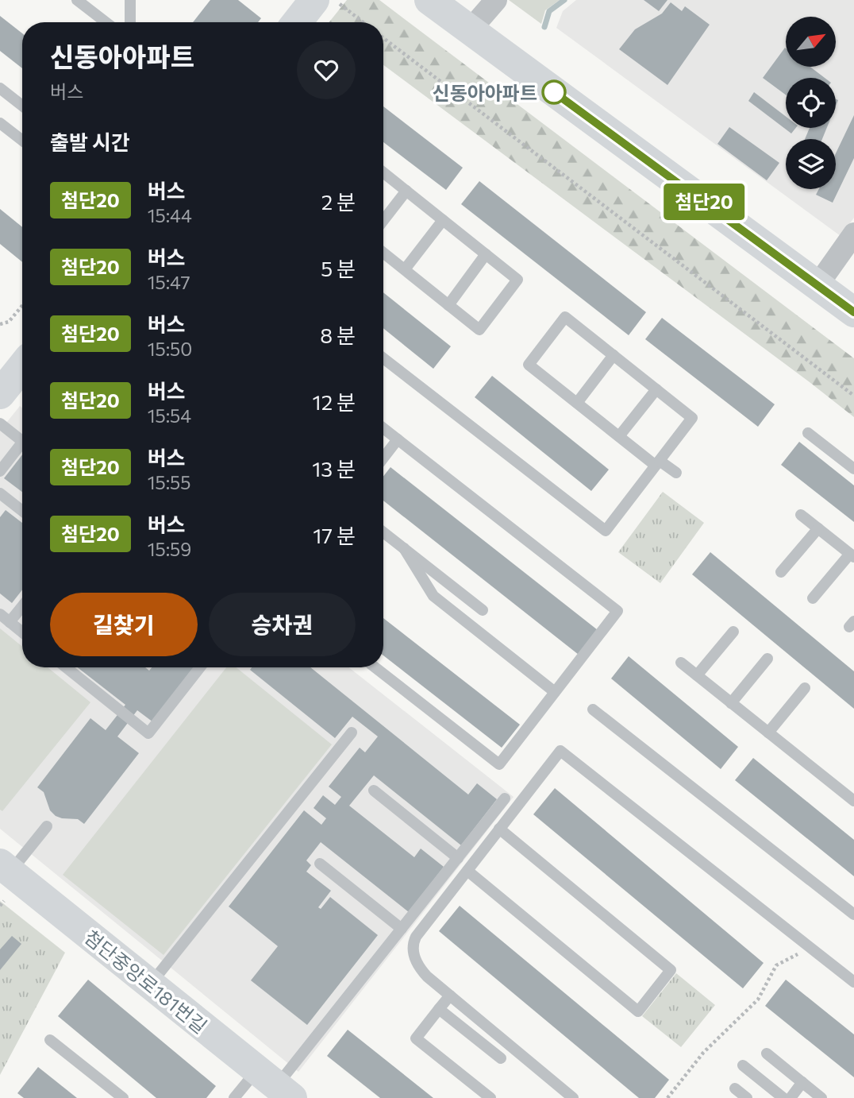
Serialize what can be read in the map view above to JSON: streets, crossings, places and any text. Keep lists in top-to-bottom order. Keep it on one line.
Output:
{"streets":{"main road":["첨단중앙로181번길"]},"places":["신동아아파트"],"lines":["bus line 첨단20"],"north":"top right","page":{"on_map":"첨단20","heading":[["신동아아파트","버스"],"출발 시간"],"list":[{"mark":"첨단20","name":"버스","note":"15:44","value":"2 분"},{"mark":"첨단20","name":"버스","note":"15:47","value":"5 분"},{"mark":"첨단20","name":"버스","note":"15:50","value":"8 분"},{"mark":"첨단20","name":"버스","note":"15:54","value":"12 분"},{"mark":"첨단20","name":"버스","note":"15:55","value":"13 분"},{"mark":"첨단20","name":"버스","note":"15:59","value":"17 분"}],"buttons":["길찾기","승차권"]}}
